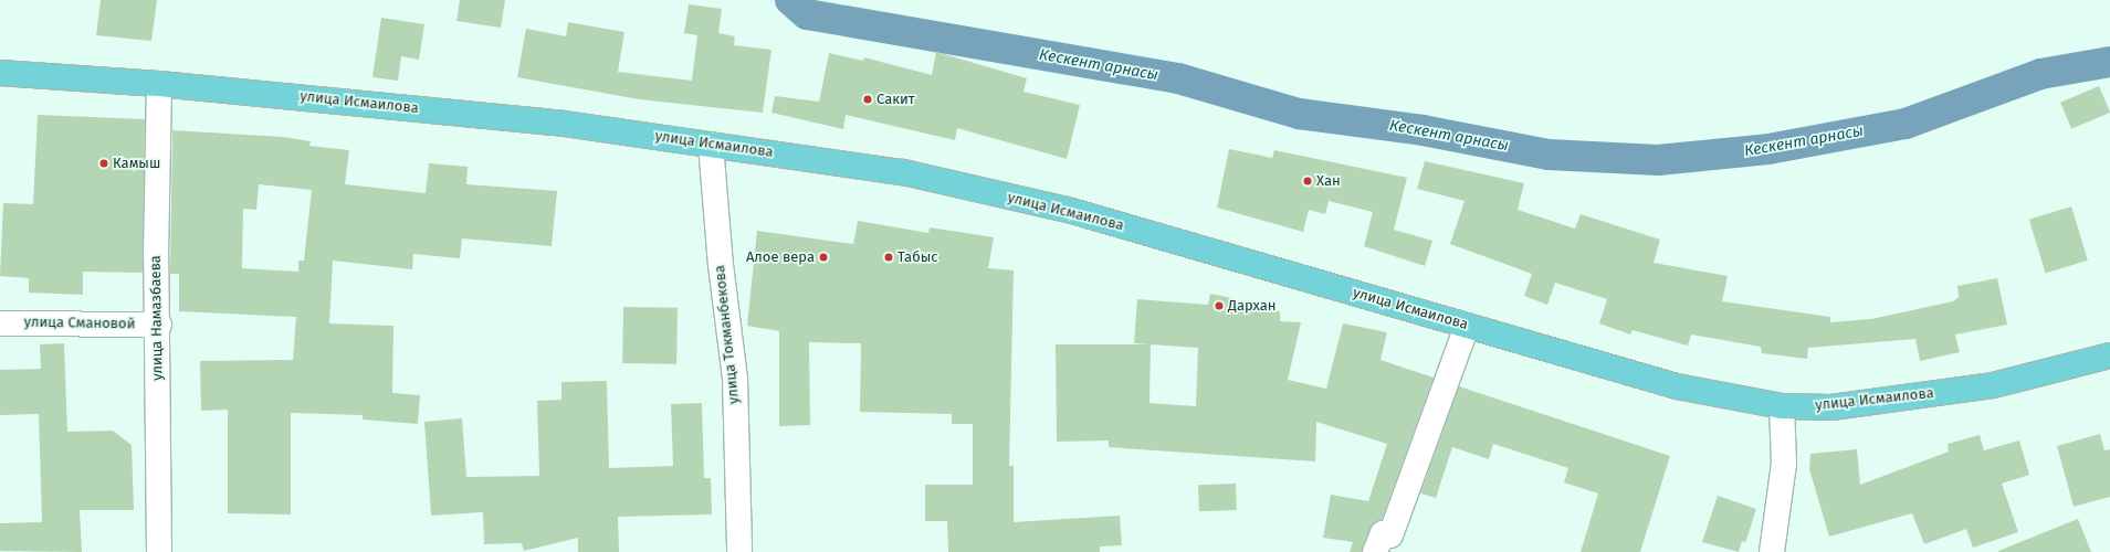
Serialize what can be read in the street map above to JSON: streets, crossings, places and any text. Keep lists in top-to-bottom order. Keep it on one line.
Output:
{"streets":{"main road":["улица Исмаилова"],"street":["улица Намазбаева","улица Смановой","улица Токманбекова"]},"crossings":[["улица Исмаилова","улица Намазбаева"],["улица Исмаилова","улица Токманбекова"],["улица Намазбаева","улица Смановой"]],"water":["Кескент арнасы"],"places":["Сакит","Камыш","Хан","Алое вера","Табыс","Дархан"]}
